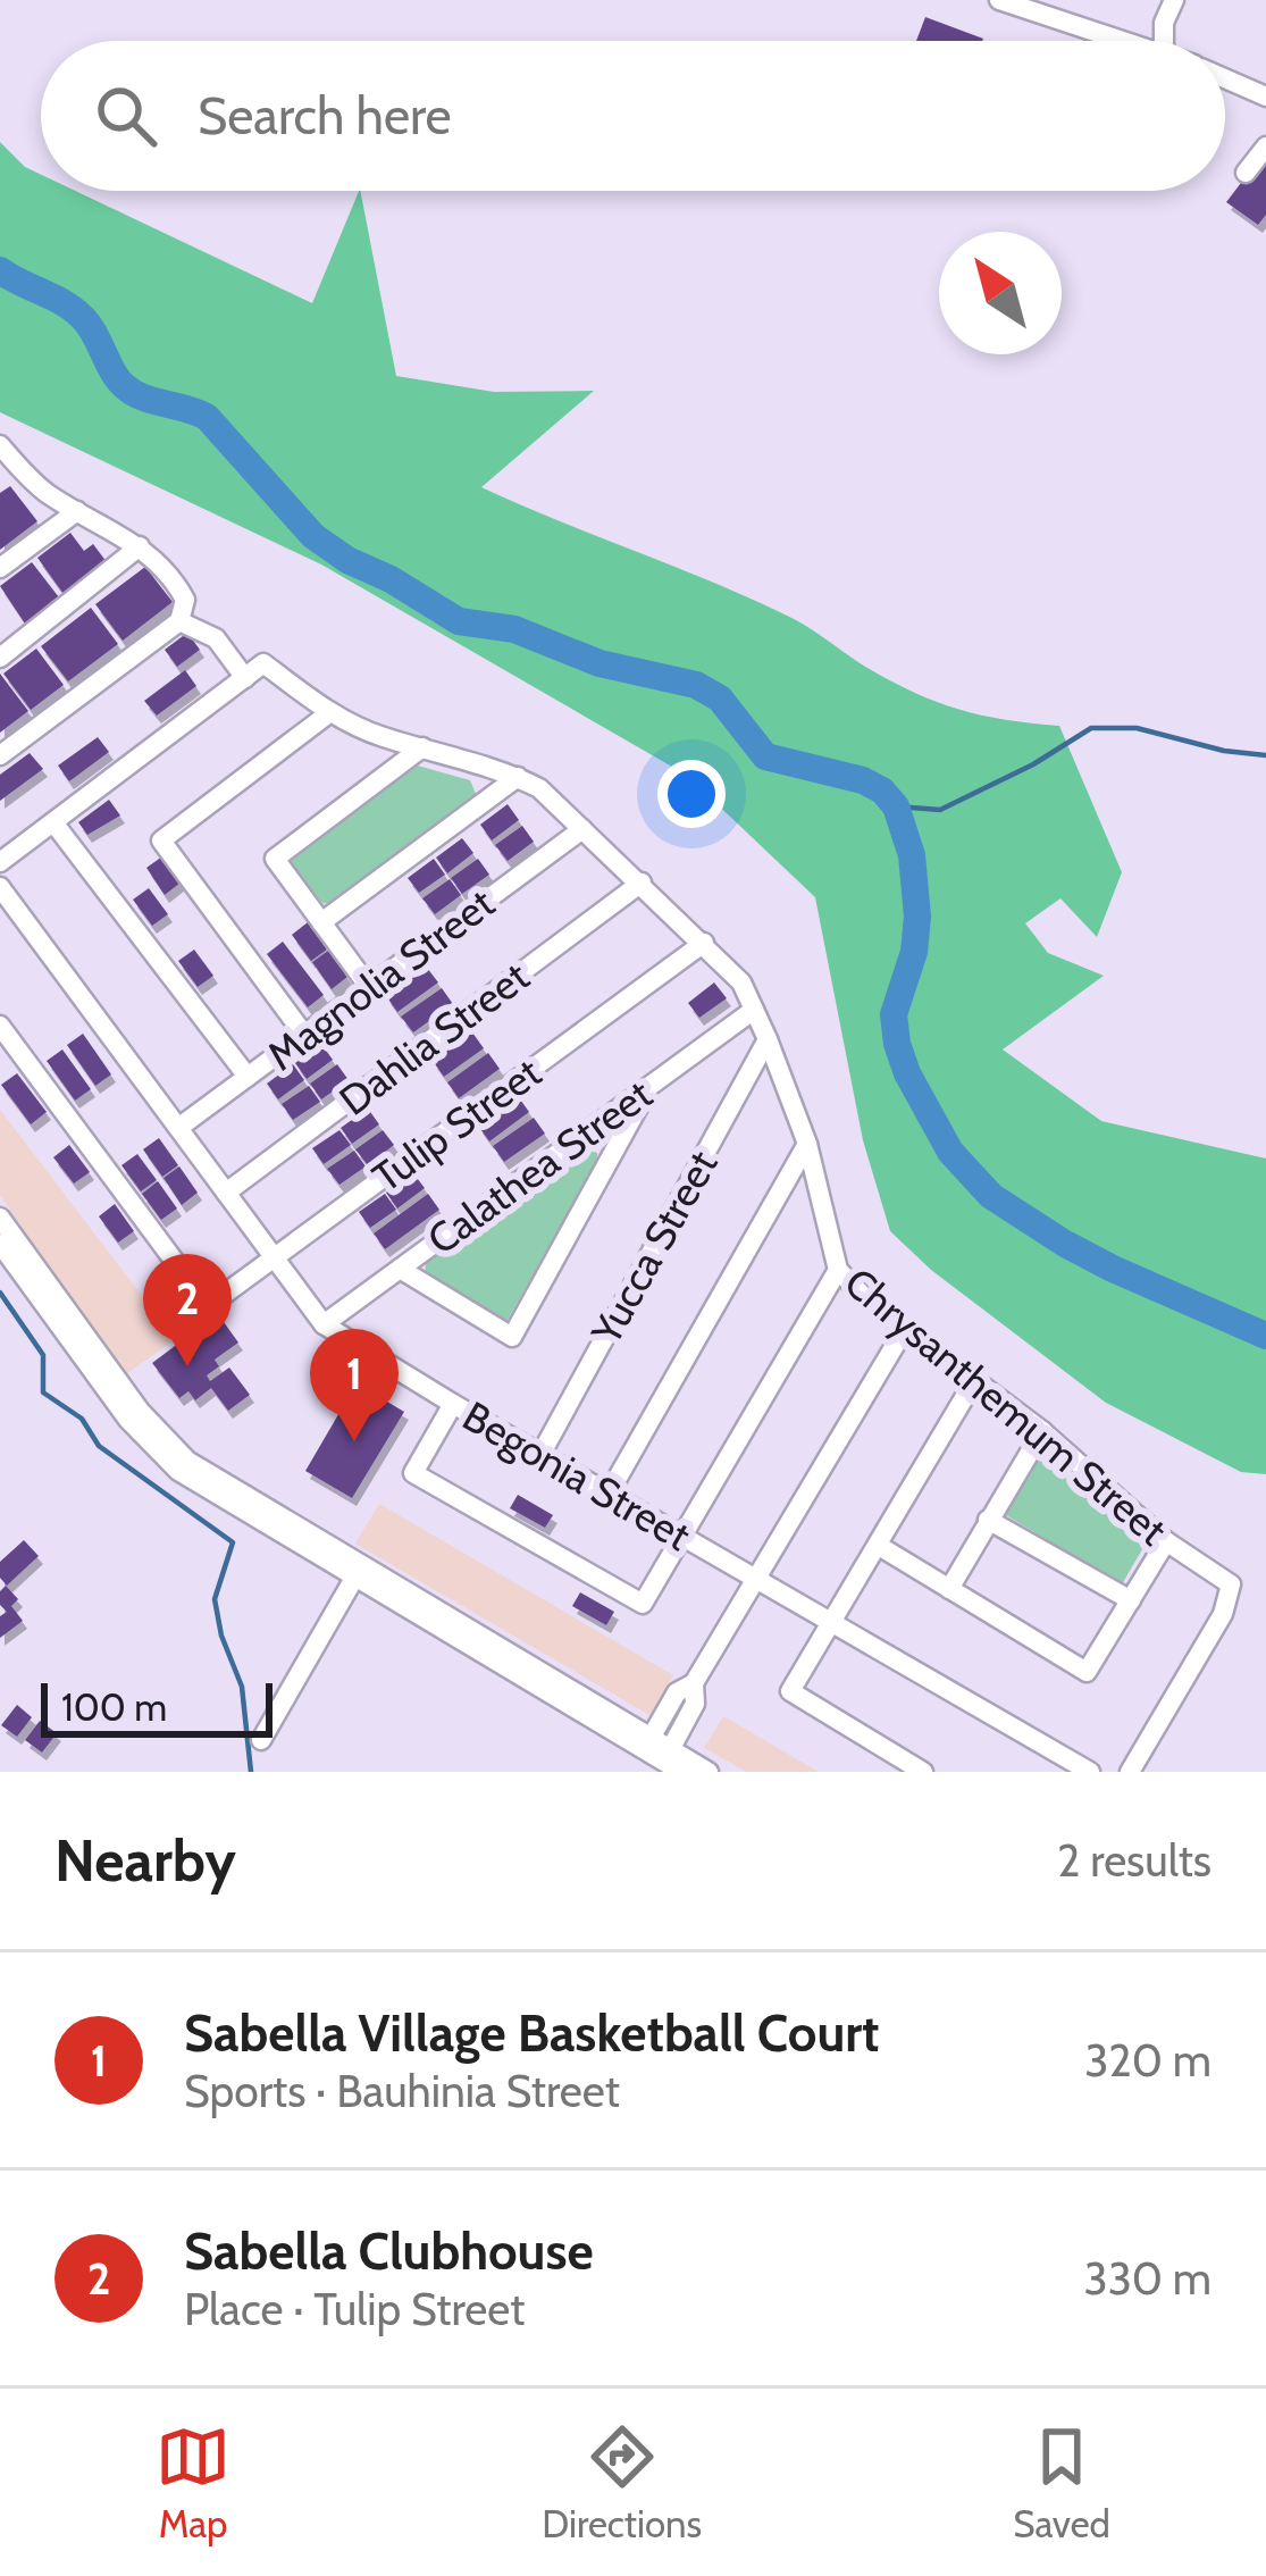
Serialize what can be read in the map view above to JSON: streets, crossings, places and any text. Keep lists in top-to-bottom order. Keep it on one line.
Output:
{"streets":{"street":["Magnolia Street","Dahlia Street","Tulip Street","Calathea Street","Yucca Street","Chrysanthemum Street","Begonia Street"]},"crossings":[["Magnolia Street","Chrysanthemum Street"],["Magnolia Street","Begonia Street"],["Dahlia Street","Chrysanthemum Street"],["Dahlia Street","Begonia Street"],["Tulip Street","Chrysanthemum Street"],["Tulip Street","Begonia Street"],["Calathea Street","Chrysanthemum Street"],["Calathea Street","Begonia Street"],["Yucca Street","Chrysanthemum Street"],["Yucca Street","Begonia Street"]],"scale_bar":"100 m","north":"top left","page":{"search":"Search here","pins":["2","1"],"scale":"100 m","heading":["Nearby","2 results"],"list":[{"mark":"1","name":"Sabella Village Basketball Court","note":"Sports · Bauhinia Street","value":"320 m"},{"mark":"2","name":"Sabella Clubhouse","note":"Place · Tulip Street","value":"330 m"}],"nav":["Map","Directions","Saved"]}}
